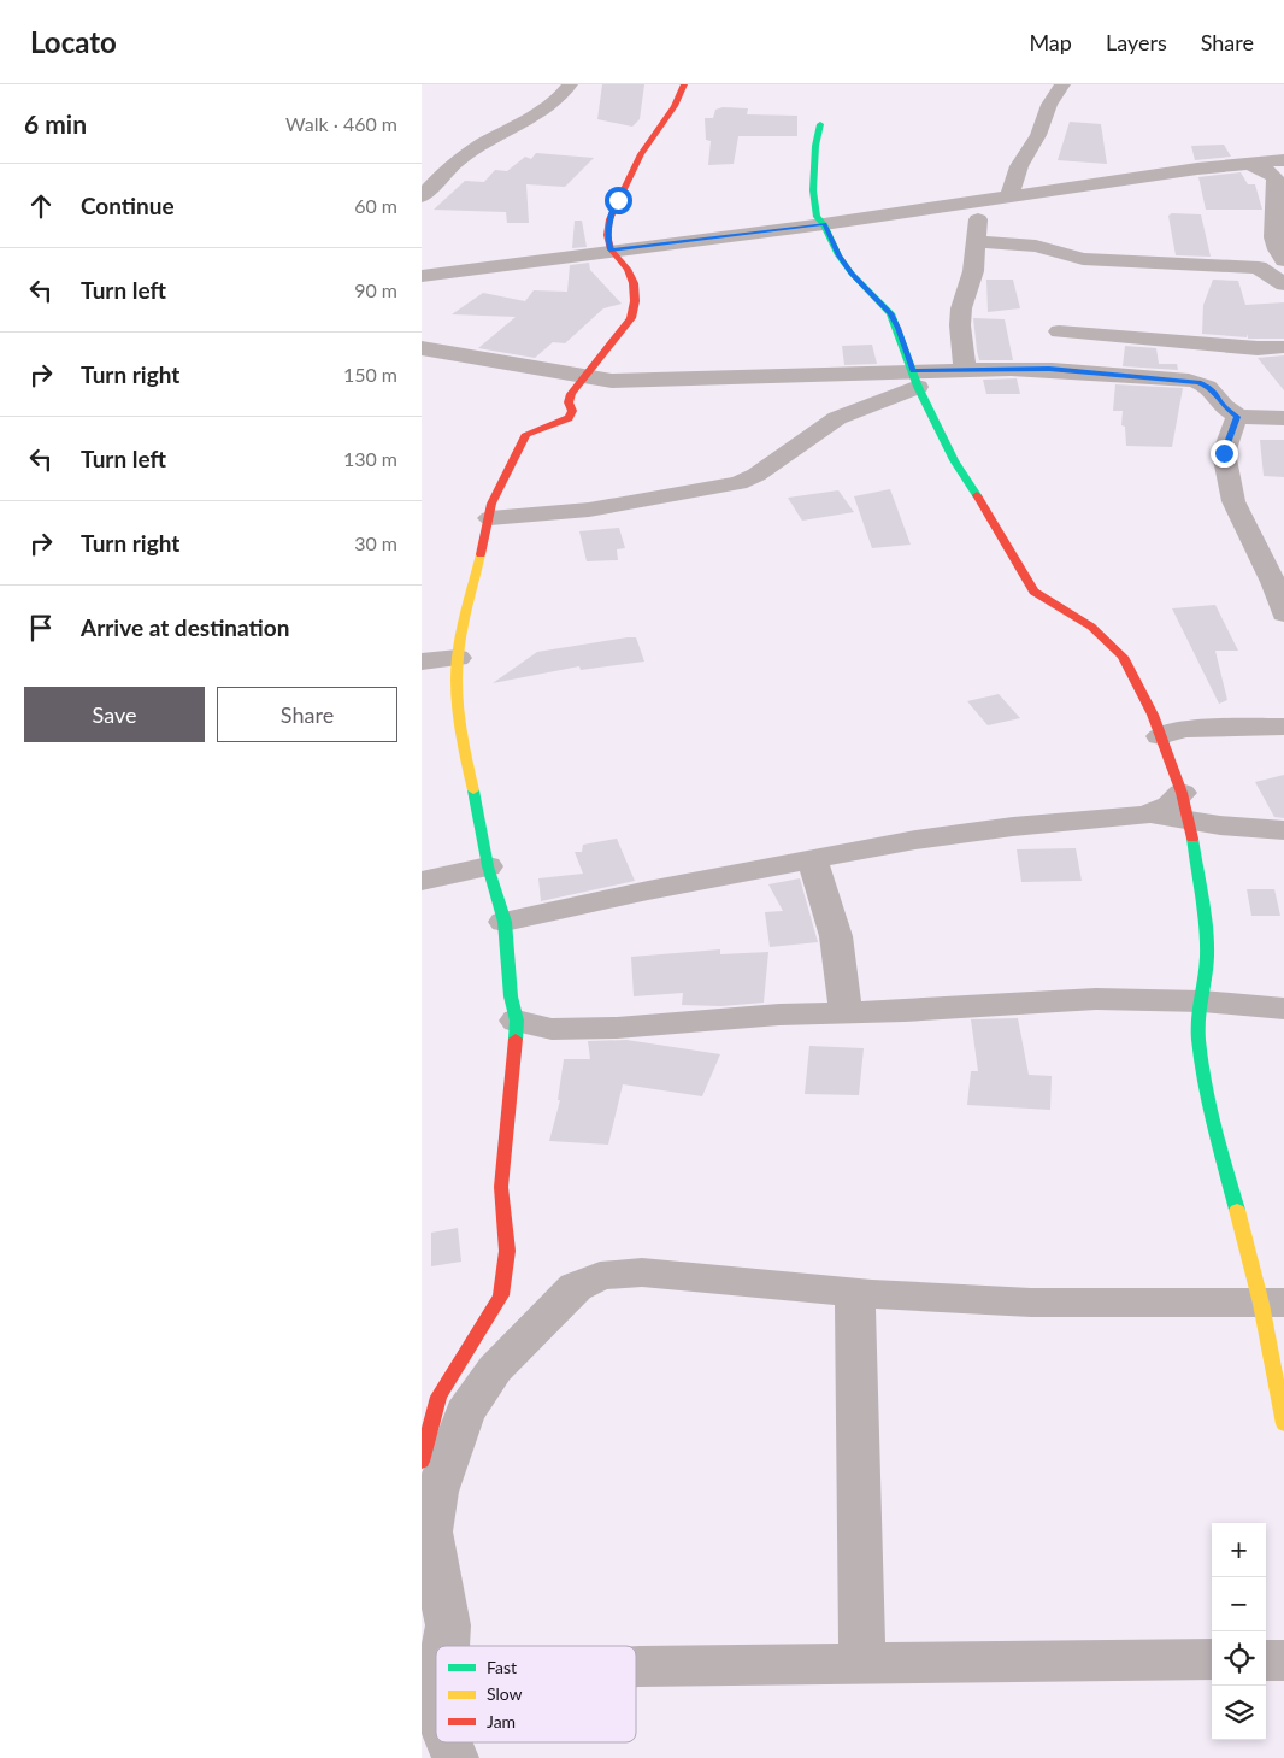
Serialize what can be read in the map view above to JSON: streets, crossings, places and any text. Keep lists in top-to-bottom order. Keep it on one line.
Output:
{"legend":["Fast","Slow","Jam"],"page":{"header":"Locato","nav":["Map","Layers","Share"],"heading":["6 min","Walk · 460 m"],"list":[["Continue","60 m"],["Turn left","90 m"],["Turn right","150 m"],["Turn left","130 m"],["Turn right","30 m"],"Arrive at destination"],"buttons":["Save","Share"],"map_buttons":["+","−"]}}
